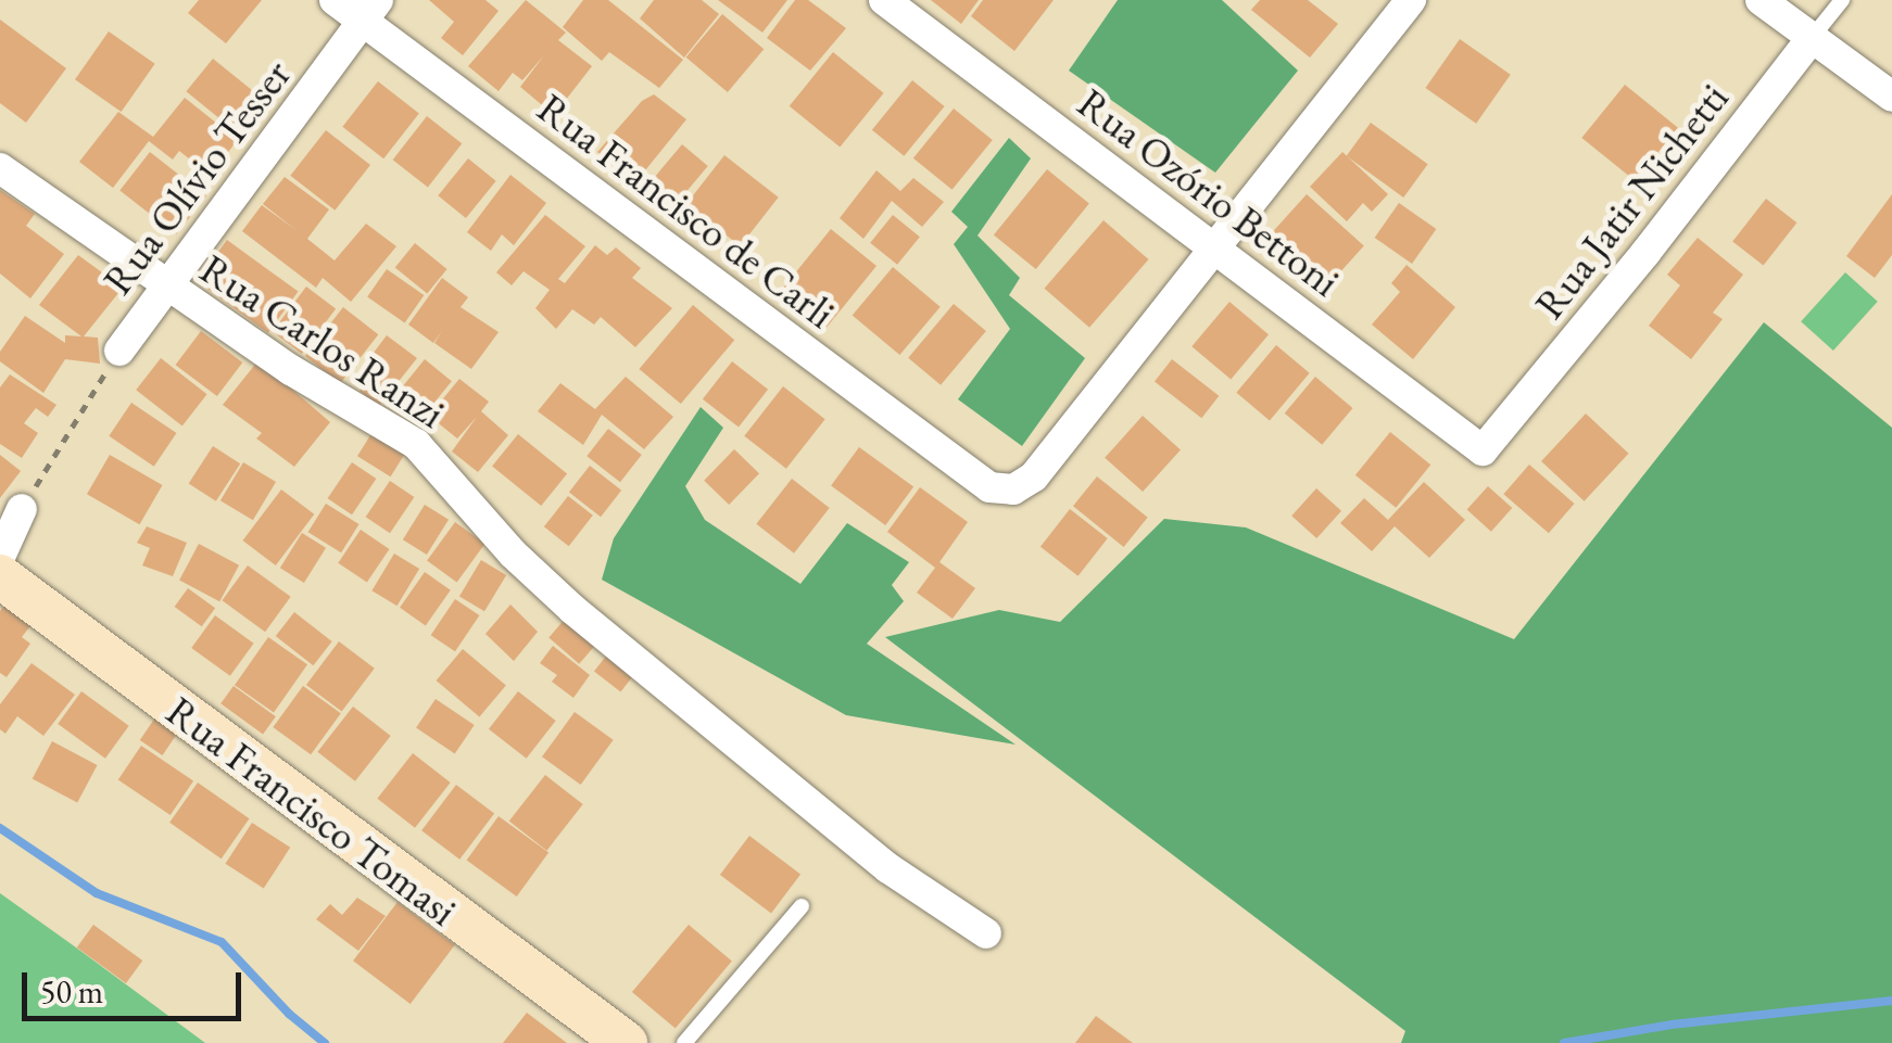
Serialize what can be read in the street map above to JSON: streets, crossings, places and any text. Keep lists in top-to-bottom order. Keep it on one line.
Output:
{"streets":{"main road":["Rua Francisco Tomasi"],"street":["Rua Olívio Tesser","Rua Ozório Bettoni","Rua Jatir Nichetti","Rua Francisco de Carli","Rua Carlos Ranzi"]},"crossings":[["Rua Olívio Tesser","Rua Francisco de Carli"],["Rua Olívio Tesser","Rua Carlos Ranzi"],["Rua Ozório Bettoni","Rua Jatir Nichetti"],["Rua Ozório Bettoni","Rua Francisco de Carli"]],"scale_bar":"50 m"}
